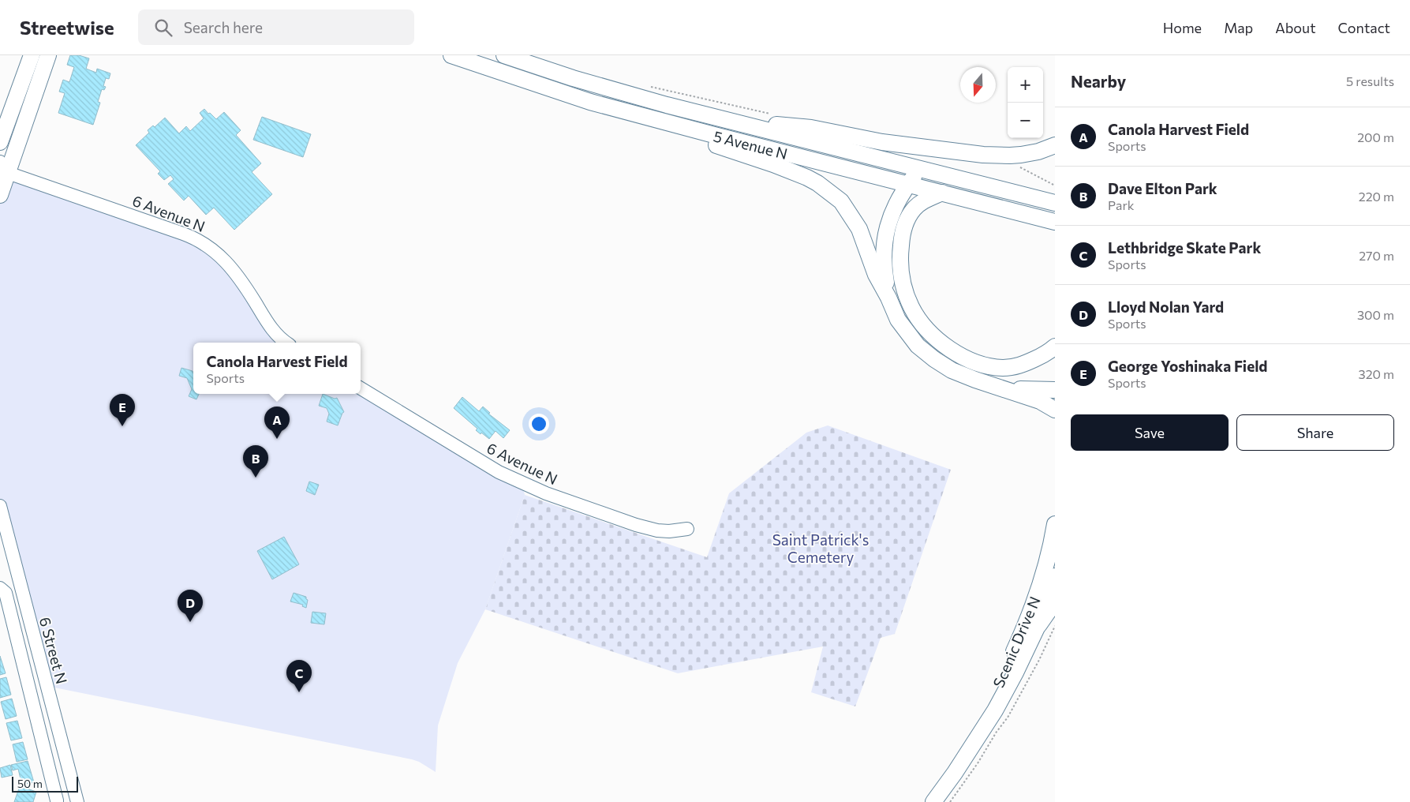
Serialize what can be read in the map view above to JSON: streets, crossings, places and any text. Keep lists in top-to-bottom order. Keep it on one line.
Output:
{"streets":{"main road":["5 Avenue N","Scenic Drive N"],"street":["6 Avenue N","6 Street N"]},"parks":["Saint Patrick's Cemetery"],"scale_bar":"50 m","north":"bottom","page":{"header":"Streetwise","search":"Search here","nav":["Home","Map","About","Contact"],"heading":["Nearby","5 results"],"map_buttons":["+","−"],"list":[{"mark":"A","name":"Canola Harvest Field","note":"Sports","value":"200 m"},{"mark":"B","name":"Dave Elton Park","note":"Park","value":"220 m"},{"mark":"C","name":"Lethbridge Skate Park","note":"Sports","value":"270 m"},{"mark":"D","name":"Lloyd Nolan Yard","note":"Sports","value":"300 m"},{"mark":"E","name":"George Yoshinaka Field","note":"Sports","value":"320 m"}],"popup":["Canola Harvest Field","Sports"],"pins":["E","A","B","D","C"],"buttons":["Save","Share"],"scale":"50 m"}}
